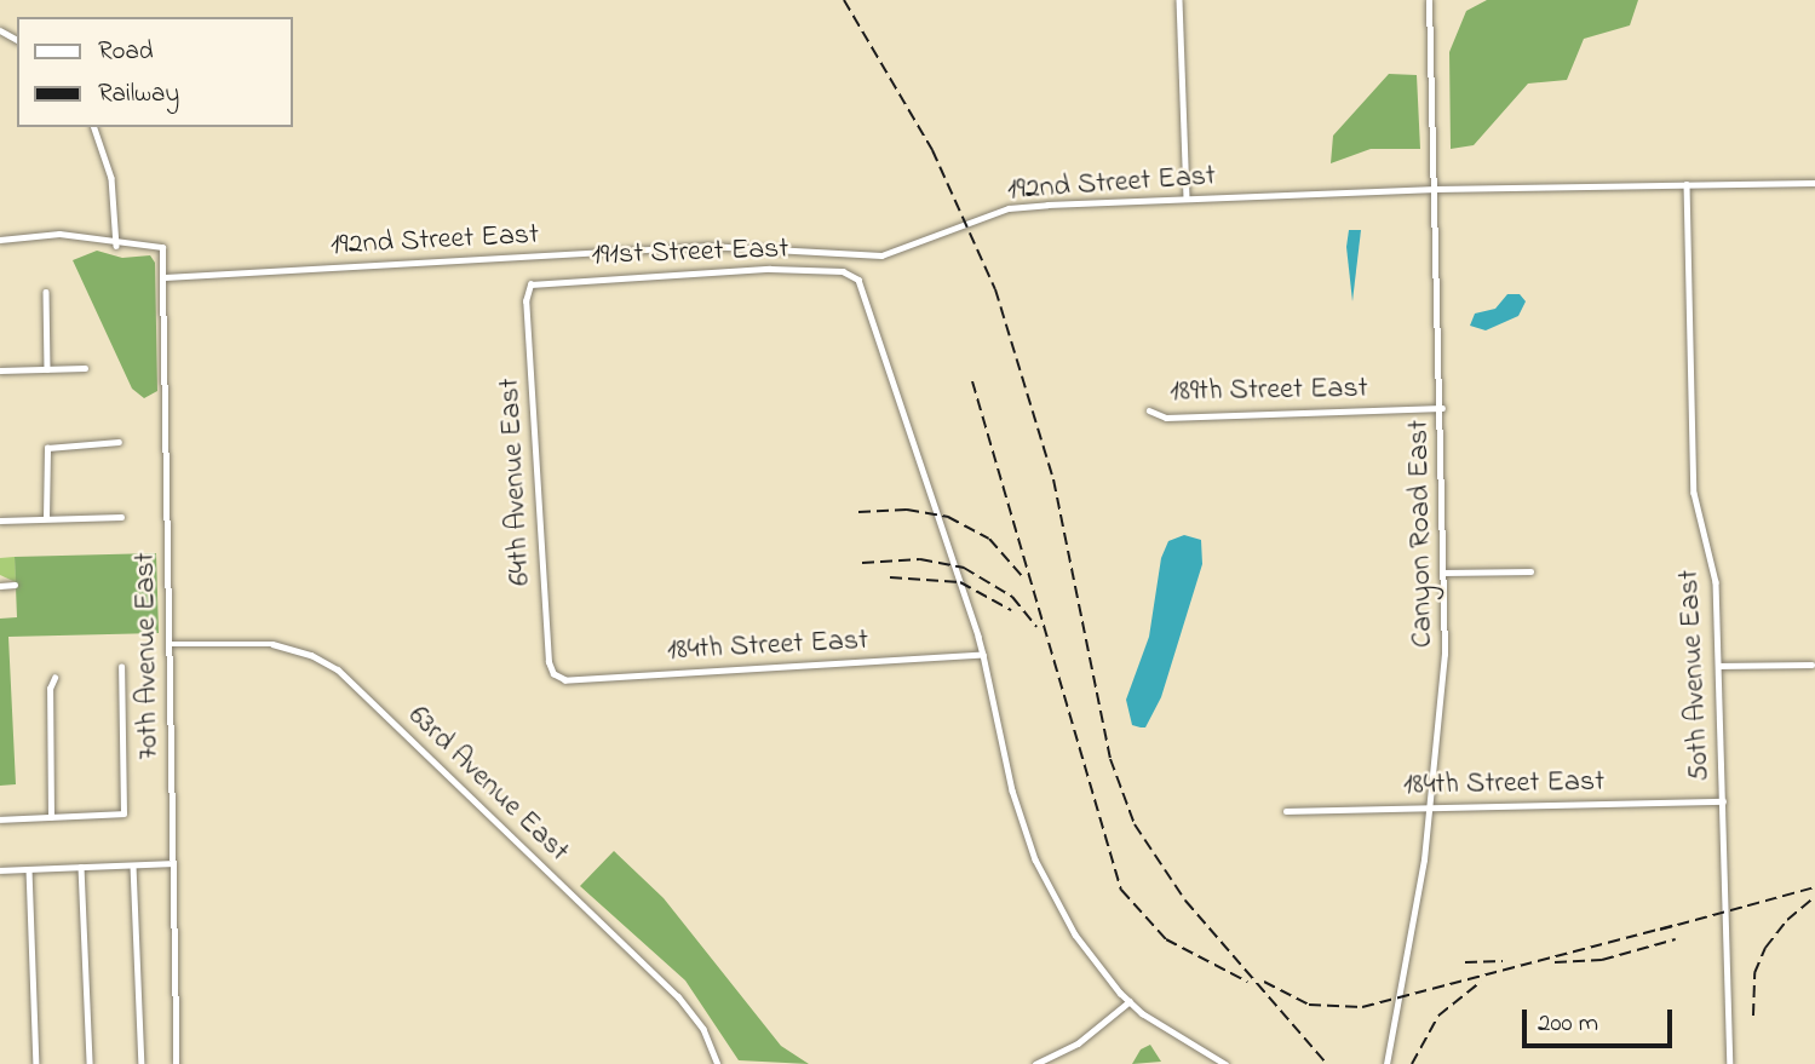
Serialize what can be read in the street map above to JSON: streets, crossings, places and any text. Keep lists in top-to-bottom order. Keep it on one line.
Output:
{"streets":{"main road":["Canyon Road East"],"street":["192nd Street East","191st Street East","189th Street East","64th Avenue East","184th Street East","70th Avenue East","50th Avenue East","63rd Avenue East"]},"crossings":[["192nd Street East","Canyon Road East"],["192nd Street East","70th Avenue East"],["192nd Street East","50th Avenue East"],["191st Street East","64th Avenue East"],["191st Street East","184th Street East"],["189th Street East","Canyon Road East"],["64th Avenue East","184th Street East"],["Canyon Road East","184th Street East"],["184th Street East","50th Avenue East"],["70th Avenue East","63rd Avenue East"]],"legend":["Road","Railway"],"scale_bar":"200 m"}
